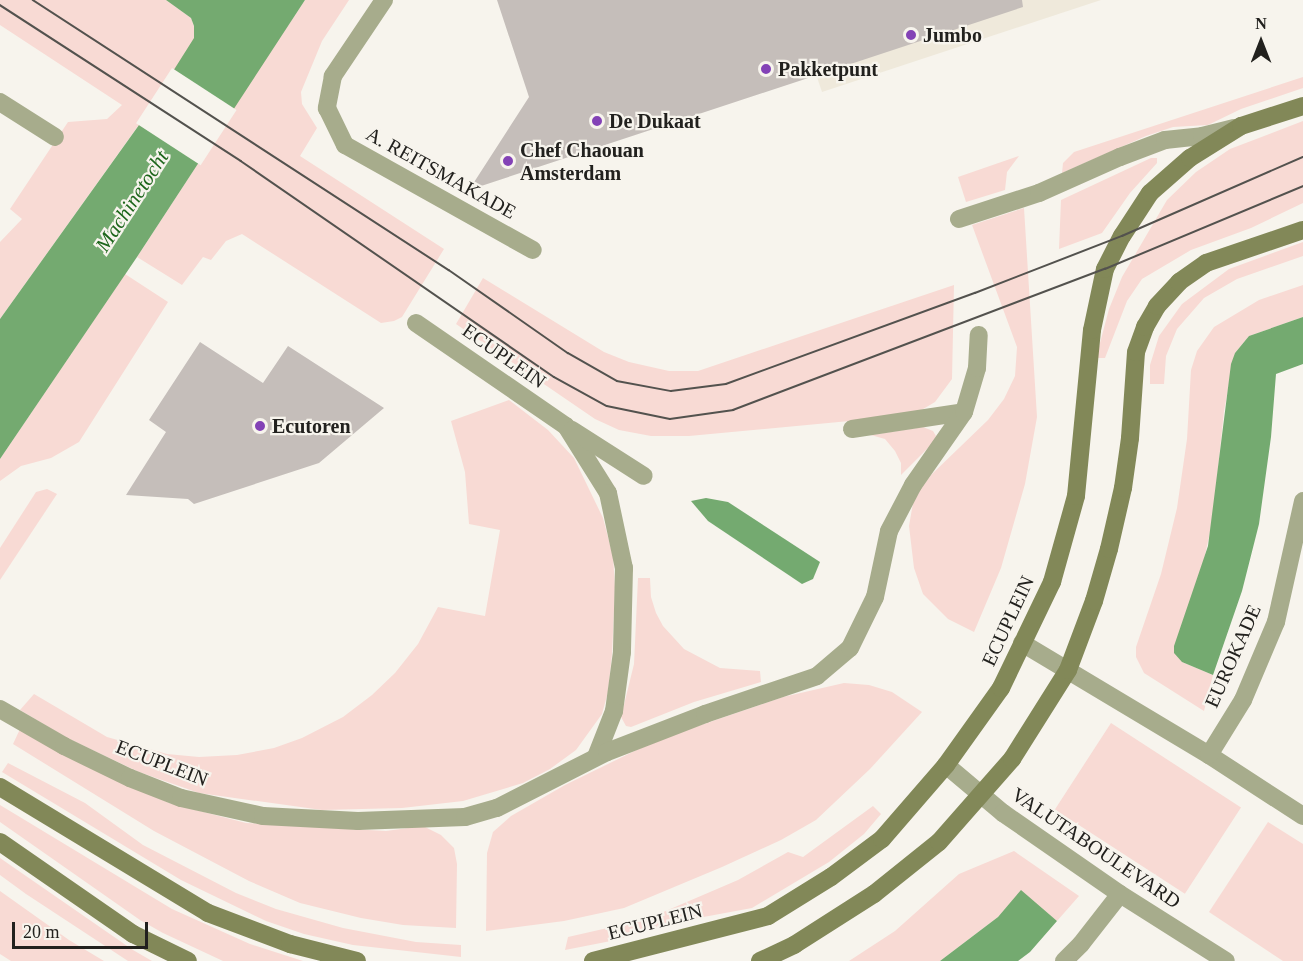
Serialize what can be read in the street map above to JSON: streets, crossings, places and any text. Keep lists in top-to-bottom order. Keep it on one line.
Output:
{"streets":{"main road":["ECUPLEIN"],"street":["A. REITSMAKADE","EUROKADE","VALUTABOULEVARD"]},"crossings":[["ECUPLEIN","VALUTABOULEVARD"]],"water":["Machinetocht"],"places":["Jumbo","Pakketpunt","De Dukaat","Chef Chaouan Amsterdam","Ecutoren"],"scale_bar":"20 m","north":"top"}
